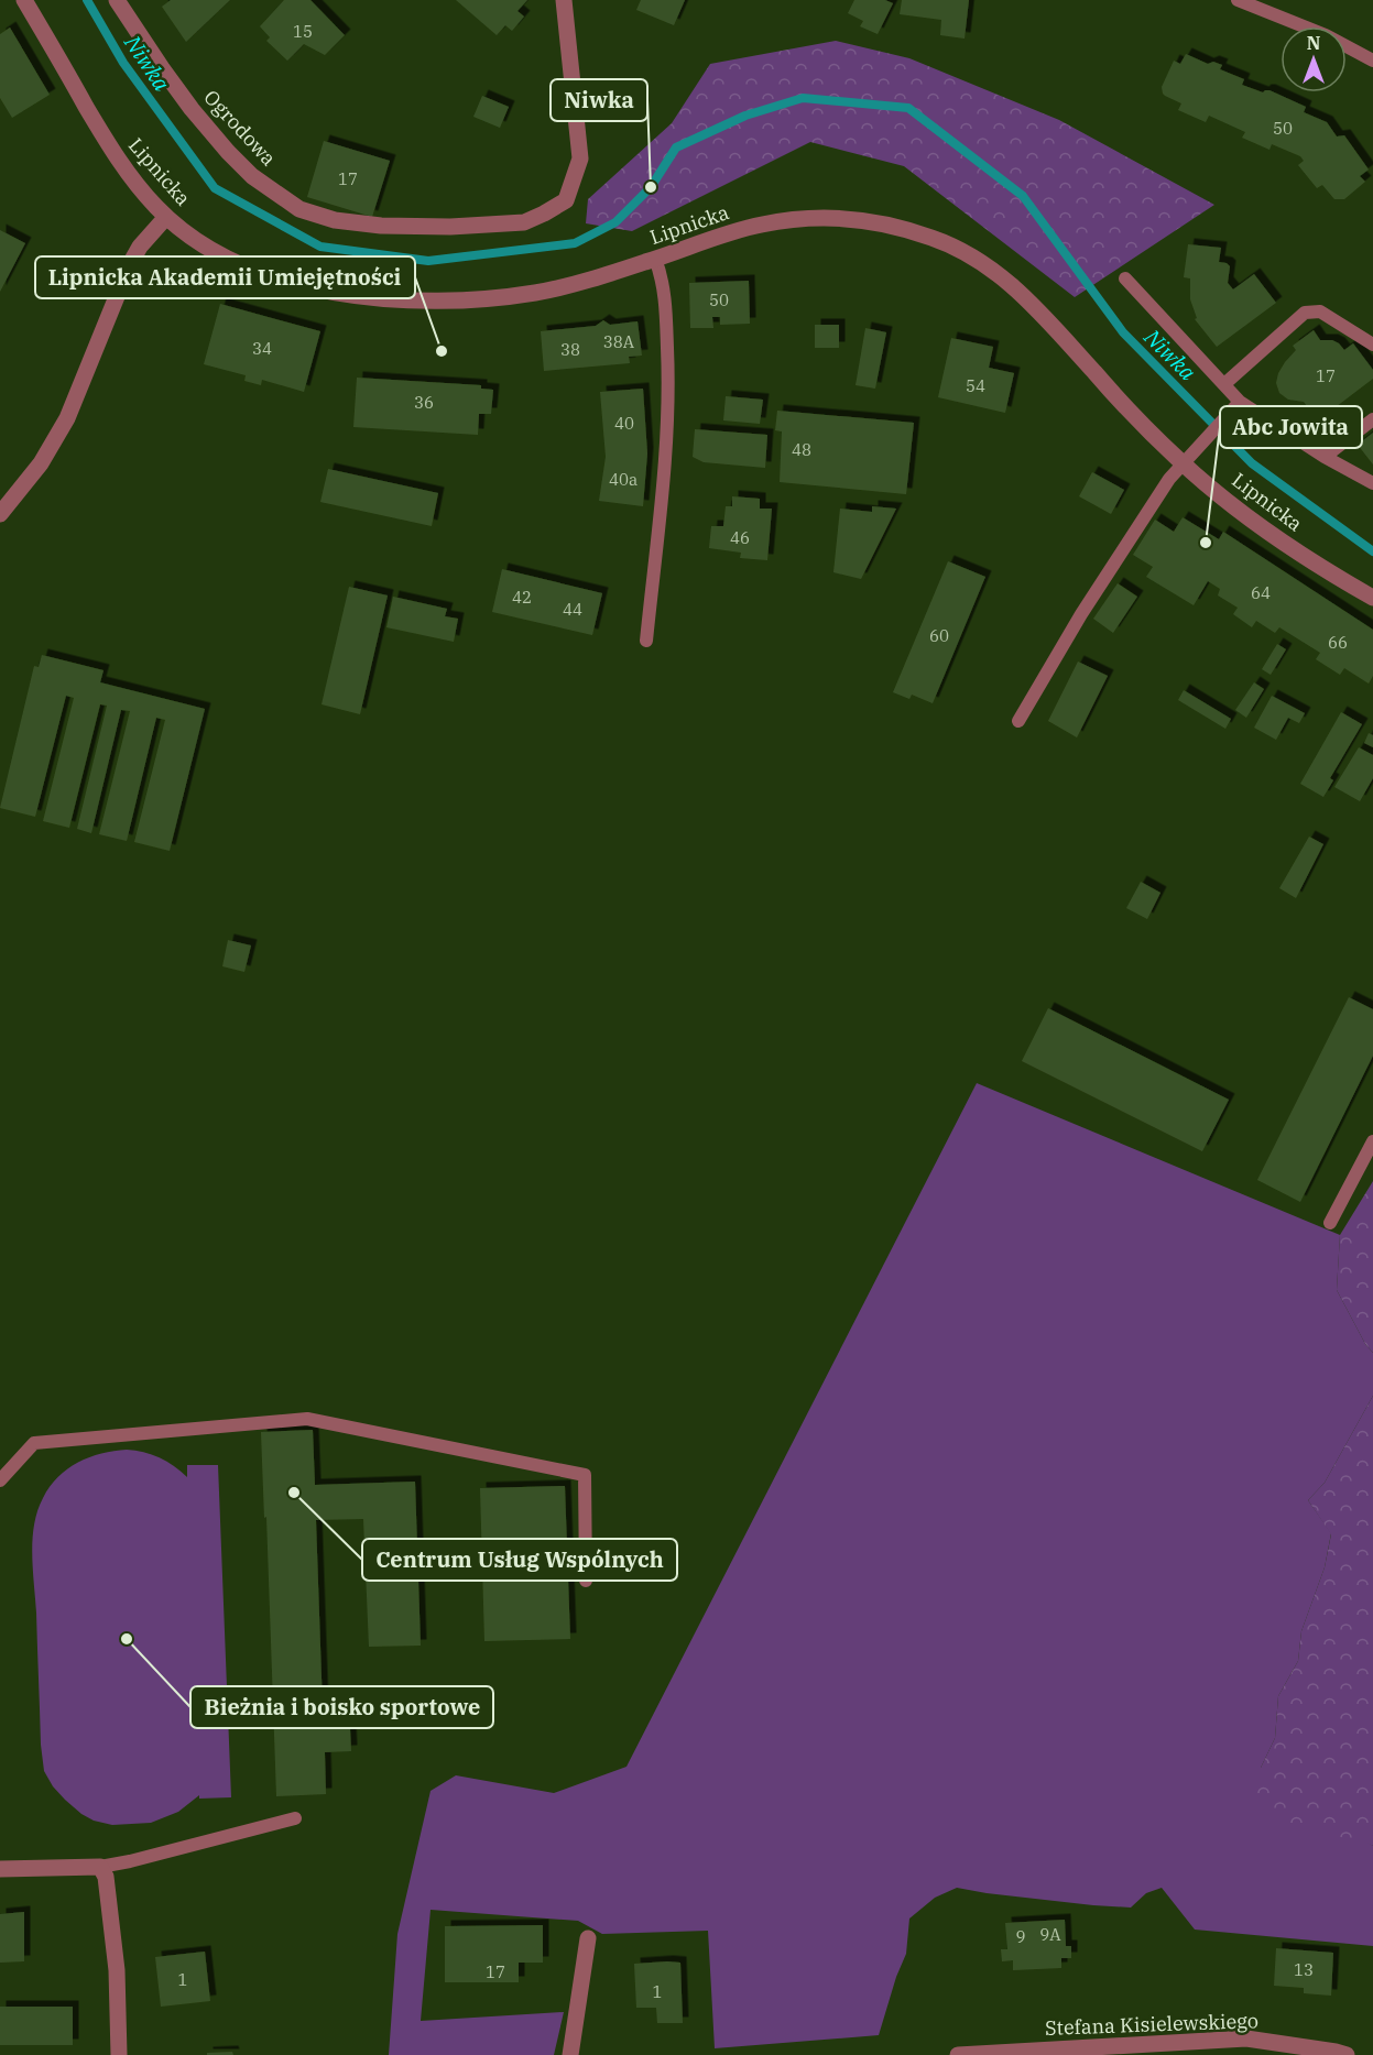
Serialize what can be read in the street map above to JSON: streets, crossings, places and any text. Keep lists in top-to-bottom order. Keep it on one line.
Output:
{"streets":{"street":["Ogrodowa","Lipnicka","Stefana Kisielewskiego"]},"water":["Niwka"],"places":["Niwka","Lipnicka Akademii Umiejętności","Abc Jowita","Centrum Usług Wspólnych","Bieżnia i boisko sportowe"],"house_numbers":["15","50","17","50","38A","34","38","17","54","36","40","48","40a","46","64","42","44","60","66","9A","9","13","17","1","1"],"north":"top"}
